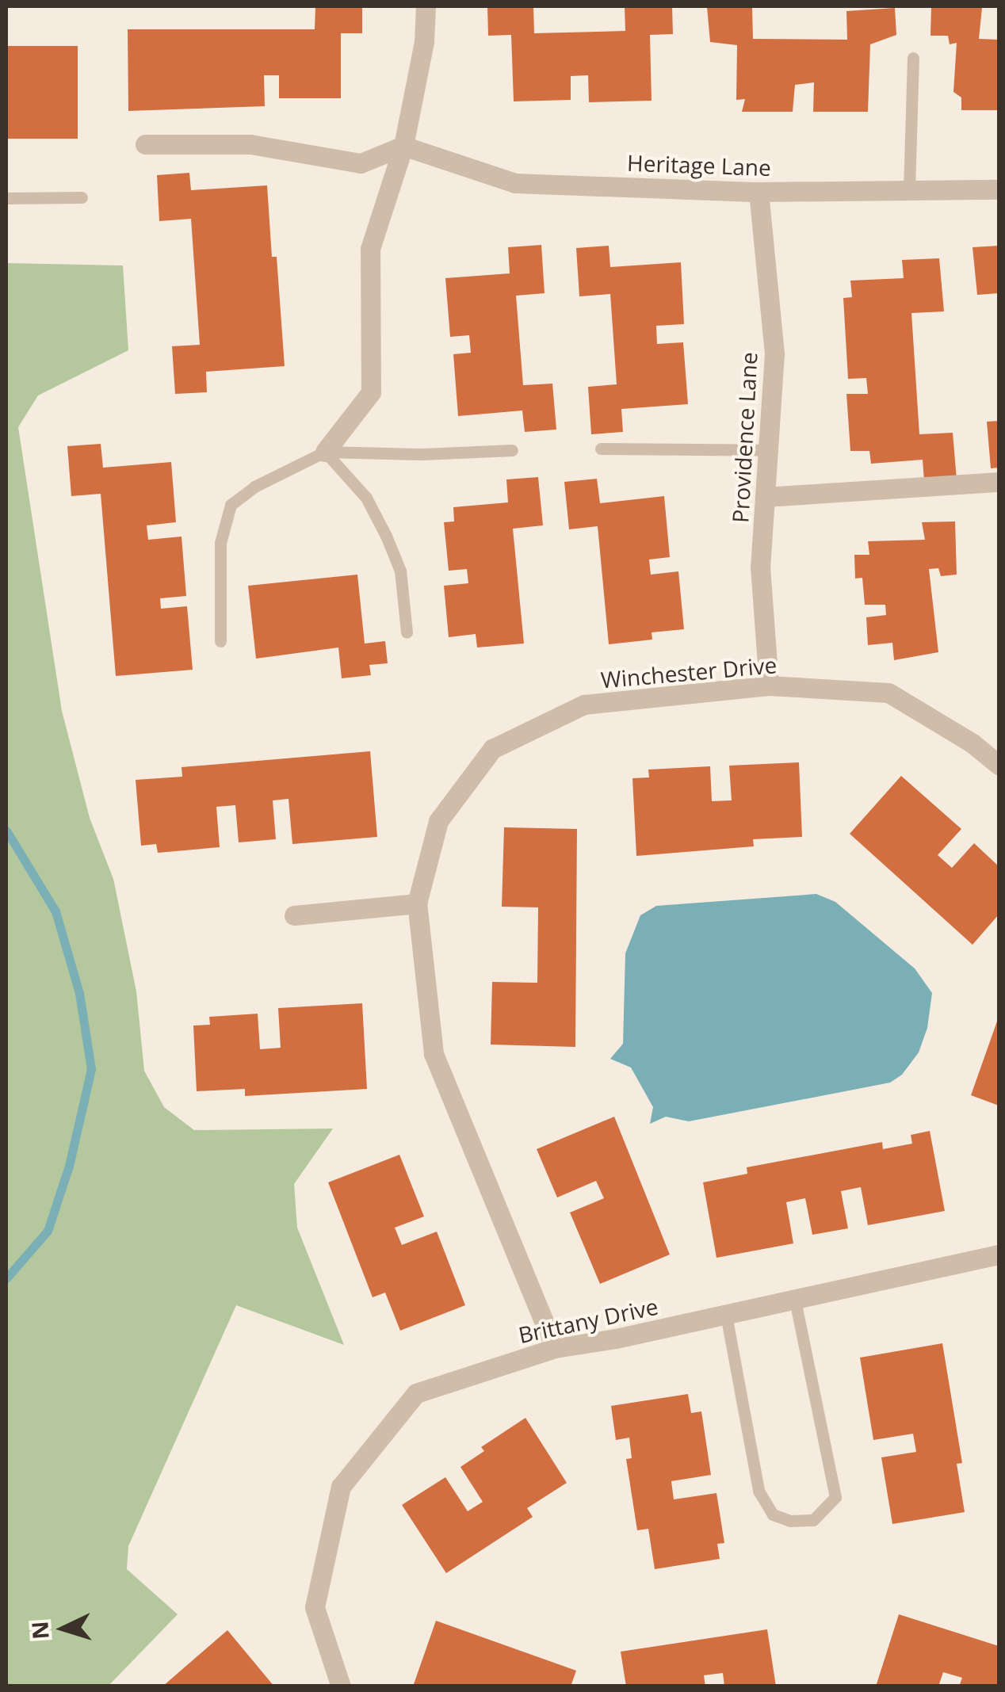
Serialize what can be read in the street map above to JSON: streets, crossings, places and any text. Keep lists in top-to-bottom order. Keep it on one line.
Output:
{"streets":{"street":["Heritage Lane","Providence Lane","Winchester Drive","Brittany Drive"]},"crossings":[["Heritage Lane","Providence Lane"],["Providence Lane","Winchester Drive"],["Winchester Drive","Brittany Drive"]],"north":"left"}
